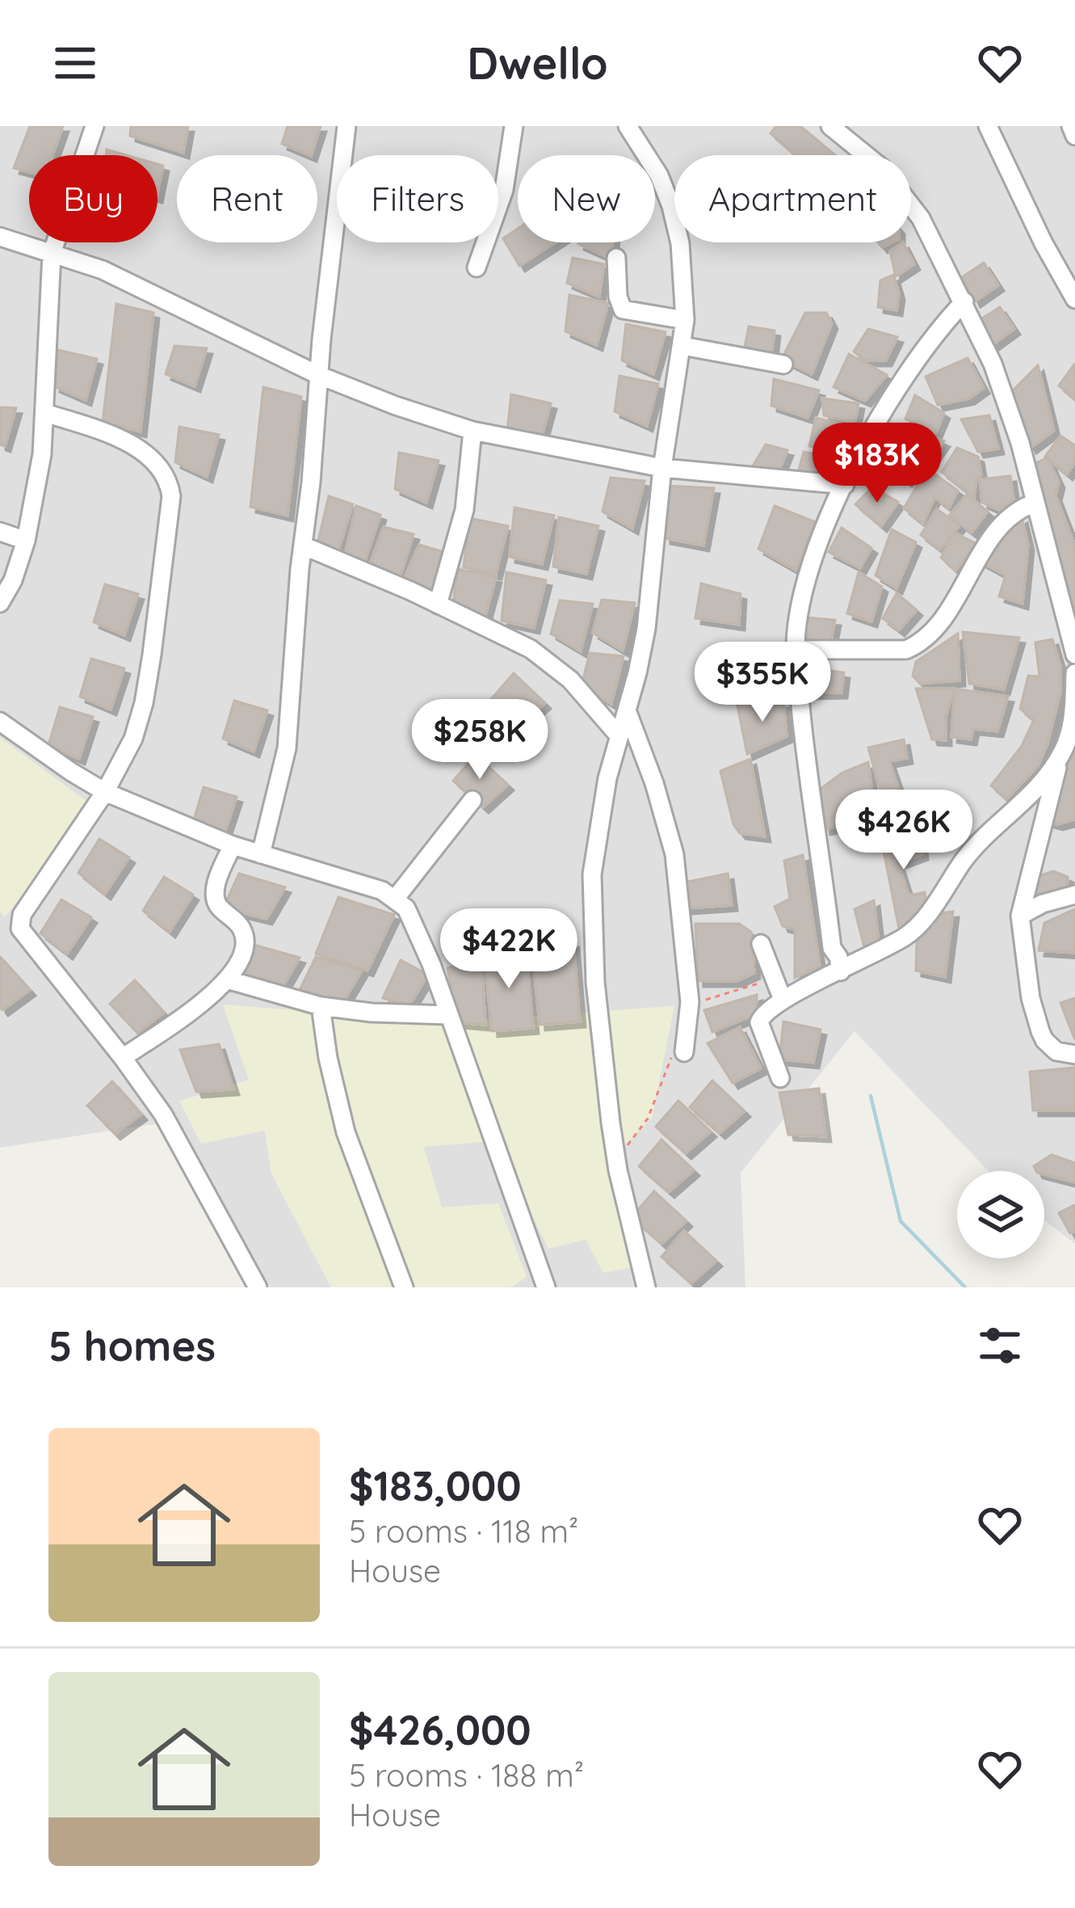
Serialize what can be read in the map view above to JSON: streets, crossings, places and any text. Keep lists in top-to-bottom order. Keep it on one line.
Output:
{"page":{"header":"Dwello","chip":["Buy","Rent","Filters","New","Apartment"],"price":["$183K","$355K","$258K","$426K","$422K"],"heading":"5 homes","list":[{"name":"$183,000","note":"5 rooms · 118 m² · House"},{"name":"$426,000","note":"5 rooms · 188 m² · House"}]}}
